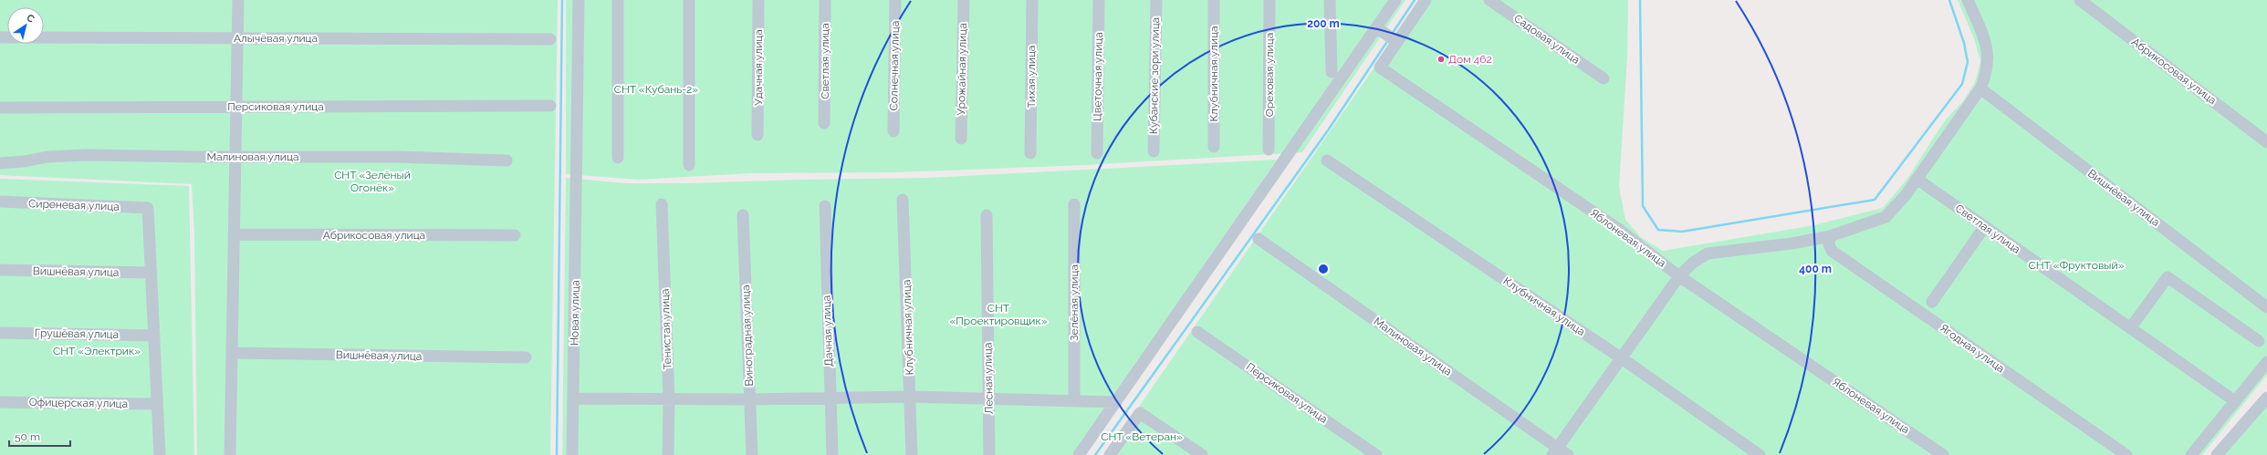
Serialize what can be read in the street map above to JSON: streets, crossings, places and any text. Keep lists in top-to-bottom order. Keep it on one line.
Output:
{"streets":{"street":["Алычёвая улица","Садовая улица","Светлая улица","Солнечная улица","Удачная улица","Урожайная улица","Абрикосовая улица","Клубничная улица","Ореховая улица","Кубанские зори улица","Тихая улица","Цветочная улица","Персиковая улица","Малиновая улица","Вишнёвая улица","Сиреневая улица","Яблоневая улица","Зелёная улица","Новая улица","Тенистая улица","Дачная улица","Грушёвая улица","Виноградная улица","Ягодная улица","Лесная улица","Офицерская улица"]},"crossings":[["Вишнёвая улица","Сиреневая улица"]],"parks":["СНТ «Кубань-2»","СНТ «Зелёный Огонёк»","СНТ «Фруктовый»","СНТ «Проектировщик»","СНТ «Электрик»","СНТ «Ветеран»"],"places":["Дом 462"],"scale_bar":"50 m","north":"top right","rings":["200 m","400 m"]}
